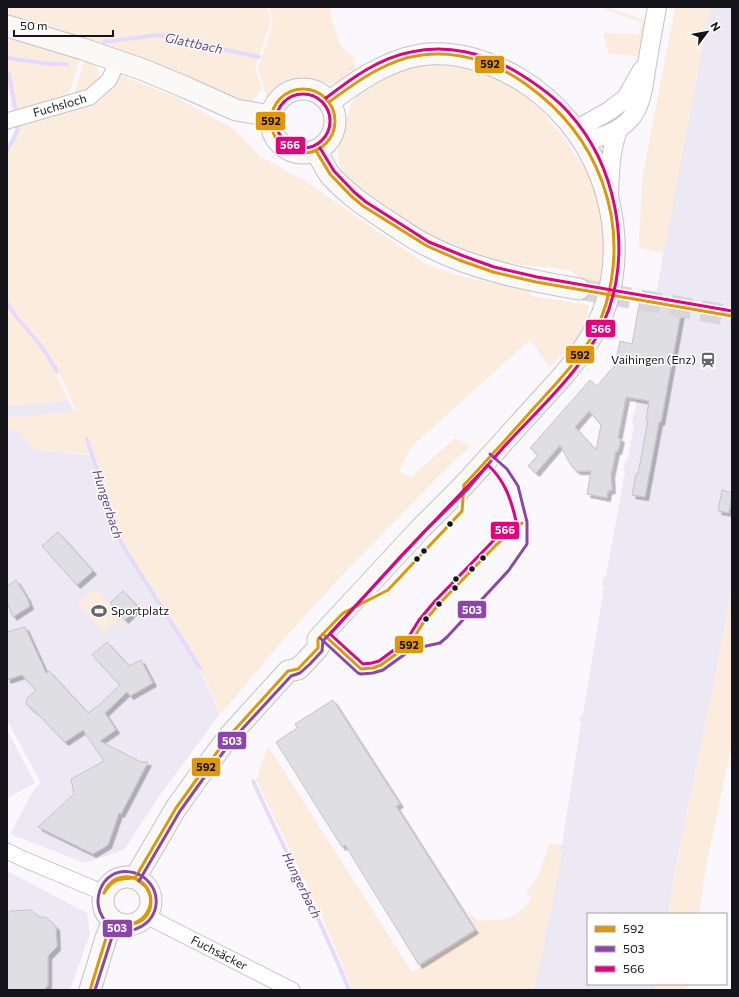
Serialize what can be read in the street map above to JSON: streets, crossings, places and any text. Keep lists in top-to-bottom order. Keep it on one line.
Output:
{"streets":{"street":["Fuchsloch","Fuchsäcker"]},"water":["Glattbach","Hungerbach"],"places":{"station":["Vaihingen (Enz)"],"sports":["Sportplatz"]},"lines":["transit line 566","transit line 592","transit line 503"],"legend":["592","503","566"],"scale_bar":"50 m","north":"top right"}
